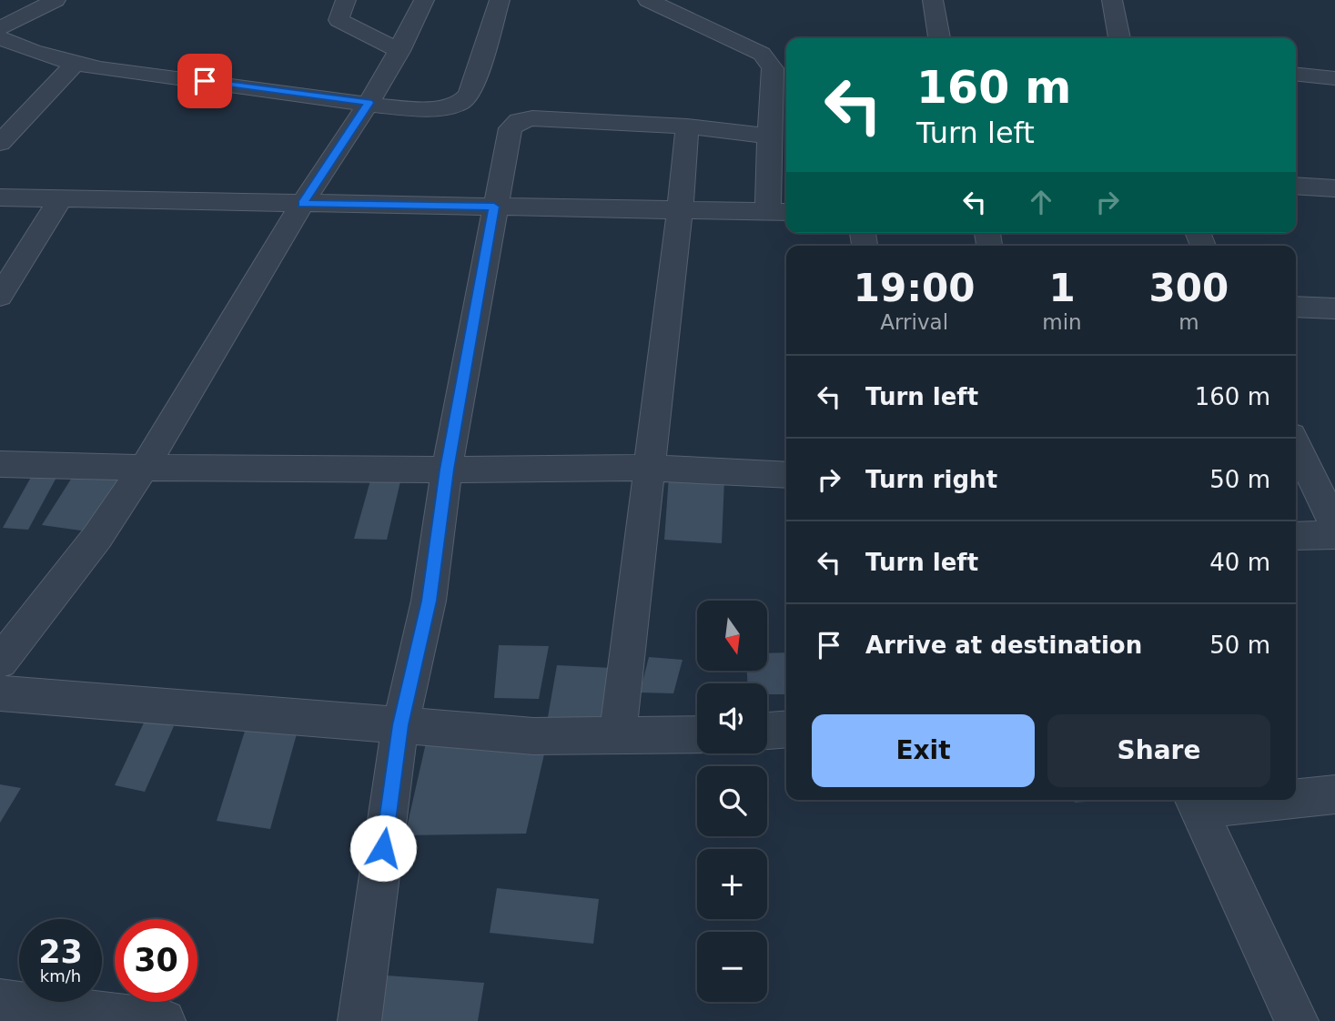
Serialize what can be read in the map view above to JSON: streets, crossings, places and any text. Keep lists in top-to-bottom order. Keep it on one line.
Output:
{"north":"bottom","page":{"turn":["160 m","Turn left"],"eta":["19:00","Arrival","1","min","300","m"],"list":[{"name":"Turn left","value":"160 m"},{"name":"Turn right","value":"50 m"},{"name":"Turn left","value":"40 m"},{"name":"Arrive at destination","value":"50 m"}],"map_buttons":["+","−"],"buttons":["Exit","Share"],"speed":"23 km/h","limit":"30"}}
